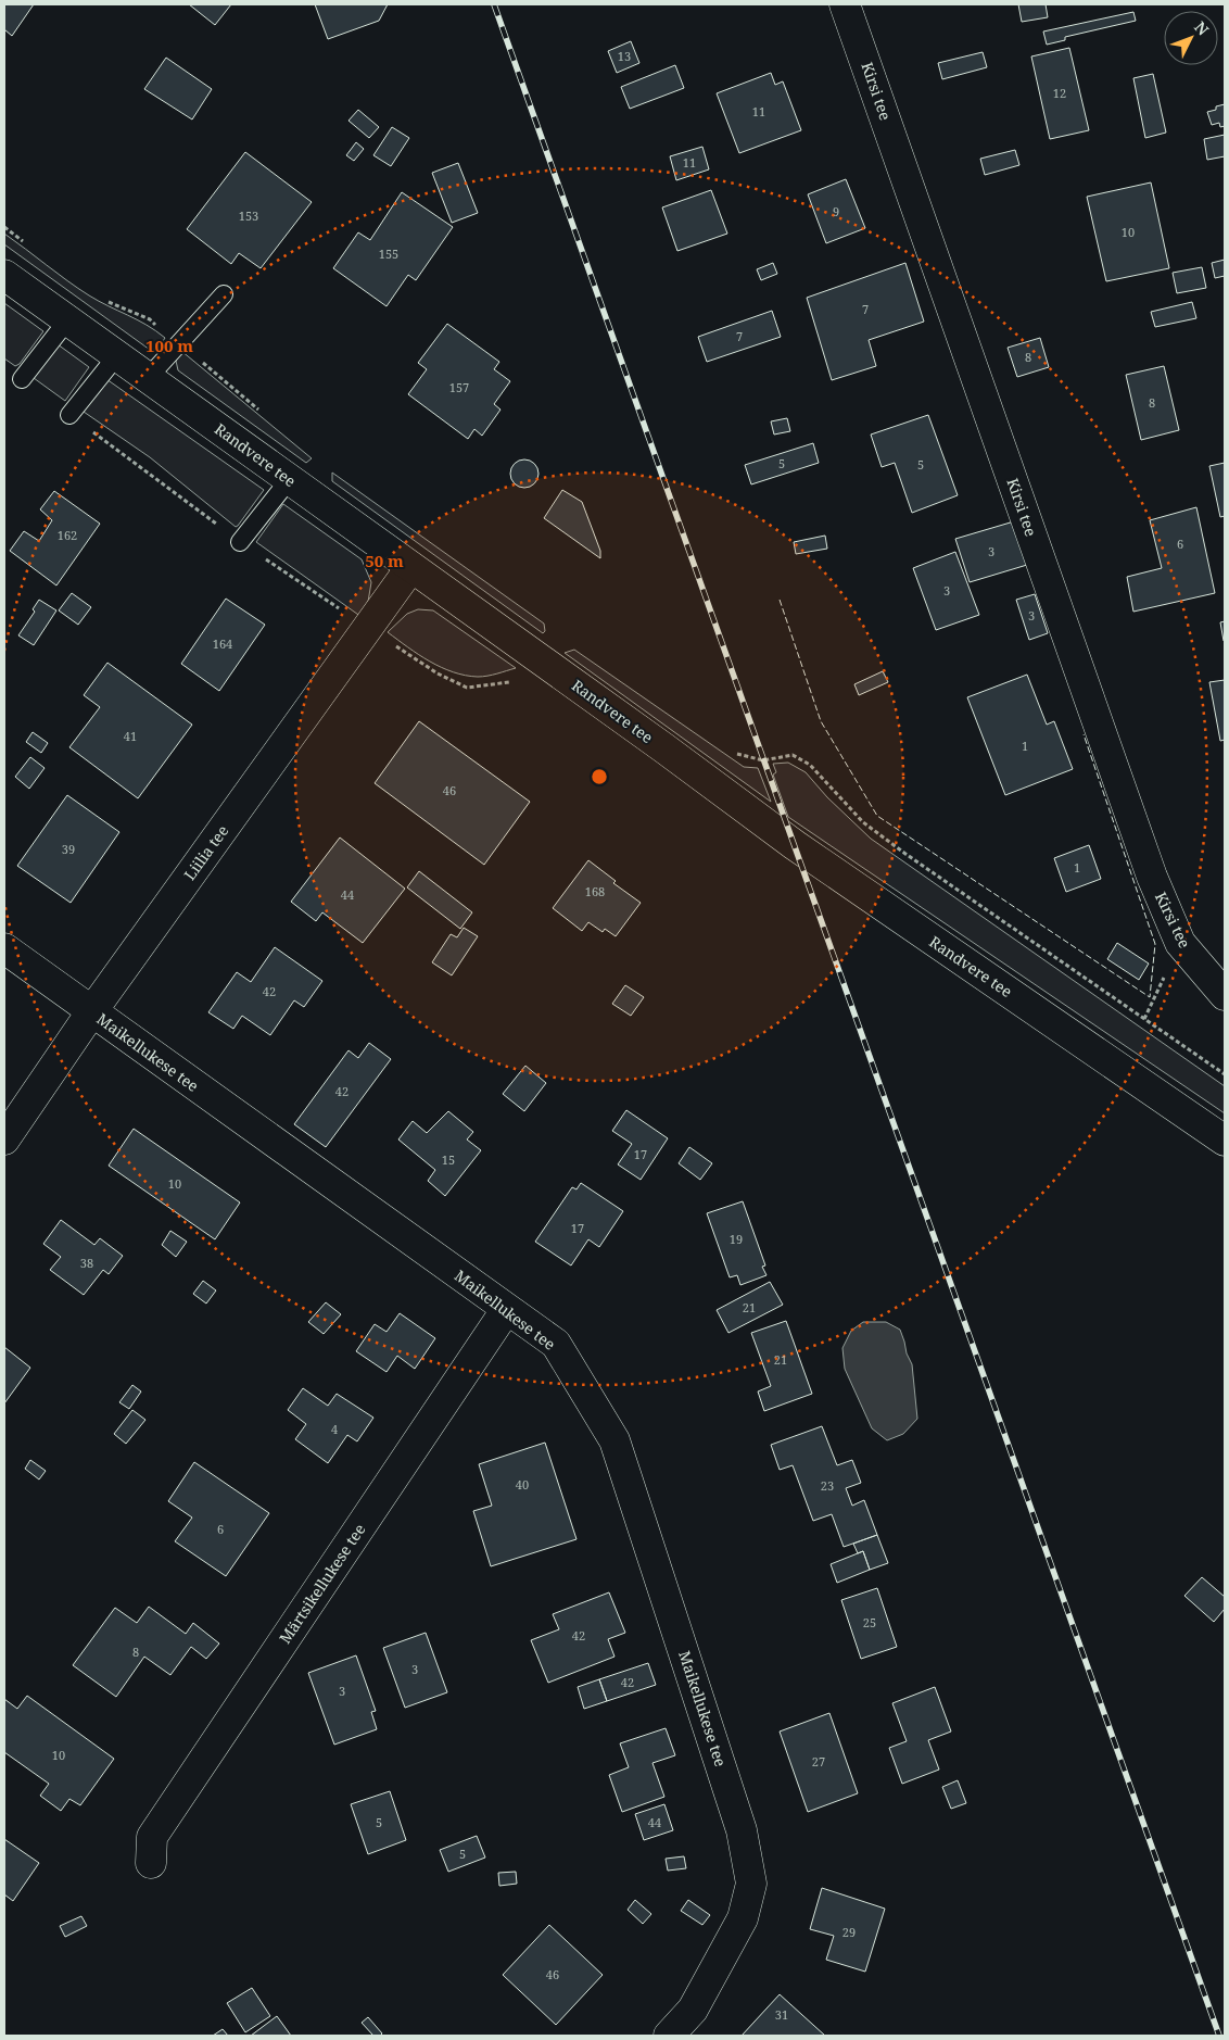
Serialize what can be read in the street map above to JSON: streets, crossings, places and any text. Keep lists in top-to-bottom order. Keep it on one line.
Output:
{"streets":{"street":["Kirsi tee","Randvere tee","Liilia tee","Maikellukese tee","Märtsikellukese tee"]},"crossings":[["Randvere tee","Liilia tee"],["Liilia tee","Maikellukese tee"],["Maikellukese tee","Märtsikellukese tee"]],"house_numbers":["13","12","11","11","9","153","10","155","7","7","8","157","8","5","5","162","6","3","3","3","164","41","1","46","39","1","168","44","42","42","17","15","10","17","19","38","21","21","4","40","23","6","25","42","8","3","42","3","10","27","5","44","5","29","46","31"],"north":"top right","rings":["100 m","50 m"]}
